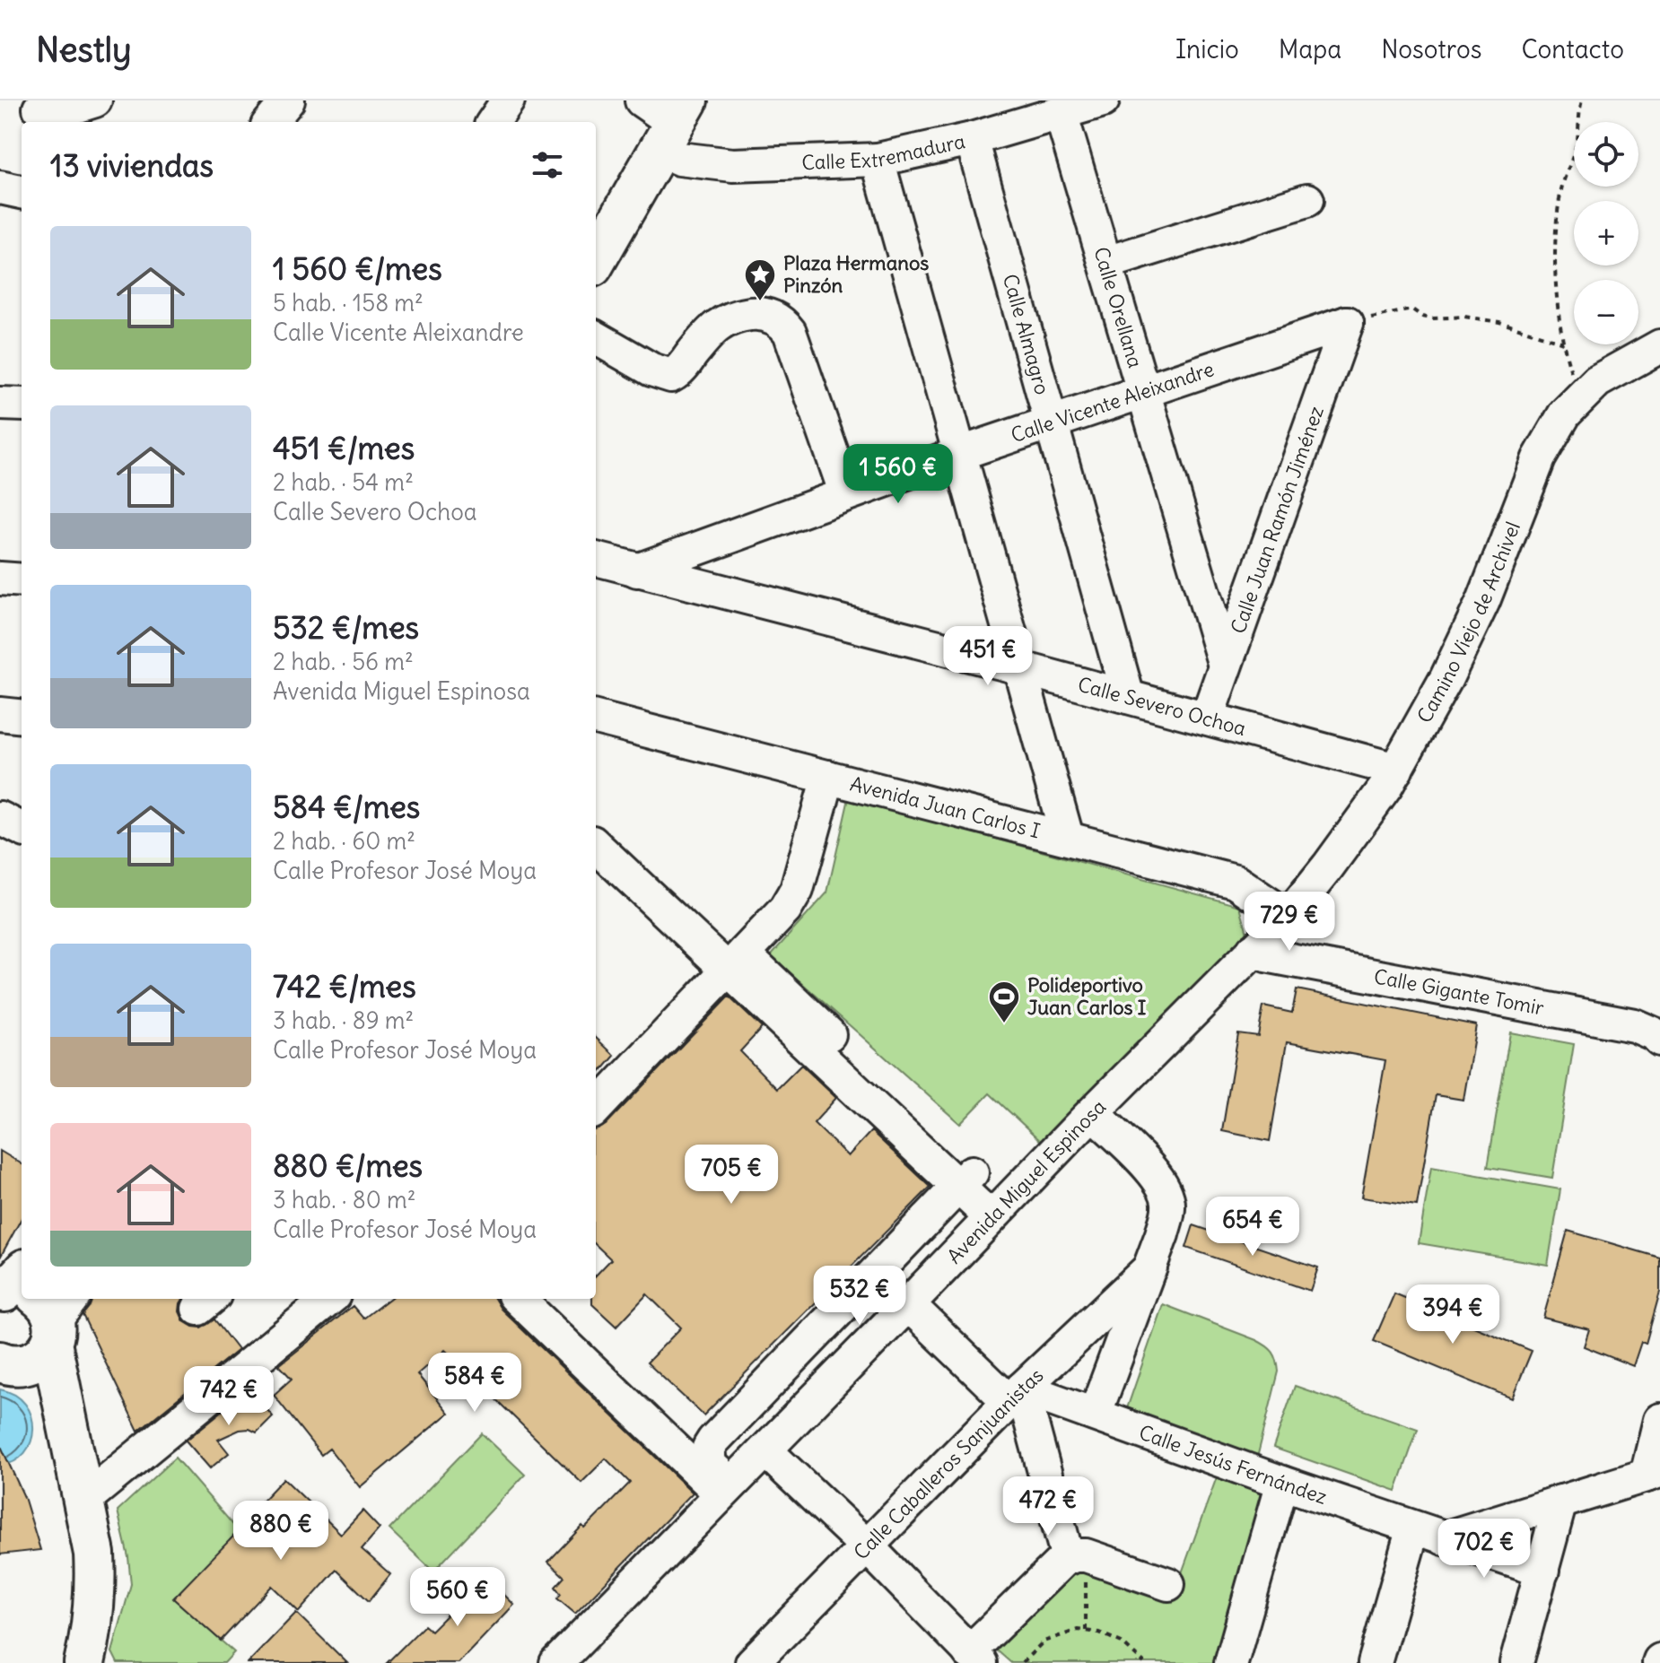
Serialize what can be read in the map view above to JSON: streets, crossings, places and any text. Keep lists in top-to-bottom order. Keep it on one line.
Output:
{"streets":{"street":["Calle Extremadura","Calle Orellana","Calle Almagro","Calle Vicente Aleixandre","Calle Juan Ramón Jiménez","Camino Viejo de Archivel","Calle Severo Ochoa","Avenida Juan Carlos I","Calle Gigante Tomir","Avenida Miguel Espinosa","Calle Caballeros Sanjuanistas","Calle Jesús Fernández"]},"crossings":[["Calle Extremadura","Calle Orellana"],["Calle Extremadura","Calle Almagro"],["Calle Orellana","Calle Vicente Aleixandre"],["Calle Orellana","Calle Juan Ramón Jiménez"],["Calle Almagro","Calle Vicente Aleixandre"],["Calle Almagro","Calle Severo Ochoa"],["Calle Vicente Aleixandre","Calle Juan Ramón Jiménez"],["Calle Vicente Aleixandre","Calle Severo Ochoa"],["Calle Juan Ramón Jiménez","Calle Severo Ochoa"],["Camino Viejo de Archivel","Calle Severo Ochoa"],["Camino Viejo de Archivel","Avenida Juan Carlos I"],["Camino Viejo de Archivel","Avenida Miguel Espinosa"],["Avenida Juan Carlos I","Avenida Miguel Espinosa"],["Calle Gigante Tomir","Avenida Miguel Espinosa"],["Calle Caballeros Sanjuanistas","Calle Jesús Fernández"]],"places":{"place":["Plaza Hermanos Pinzón"],"sports":["Polideportivo Juan Carlos I"]},"page":{"header":"Nestly","nav":["Inicio","Mapa","Nosotros","Contacto"],"map_buttons":["+","−"],"heading":"13 viviendas","list":[{"name":"1 560 €/mes","note":"5 hab. · 158 m² · Calle Vicente Aleixandre"},{"name":"451 €/mes","note":"2 hab. · 54 m² · Calle Severo Ochoa"},{"name":"532 €/mes","note":"2 hab. · 56 m² · Avenida Miguel Espinosa"},{"name":"584 €/mes","note":"2 hab. · 60 m² · Calle Profesor José Moya"},{"name":"742 €/mes","note":"3 hab. · 89 m² · Calle Profesor José Moya"},{"name":"880 €/mes","note":"3 hab. · 80 m² · Calle Profesor José Moya"}],"price":["1 560 €","451 €","729 €","705 €","654 €","532 €","394 €","584 €","742 €","472 €","880 €","702 €","560 €"]}}
